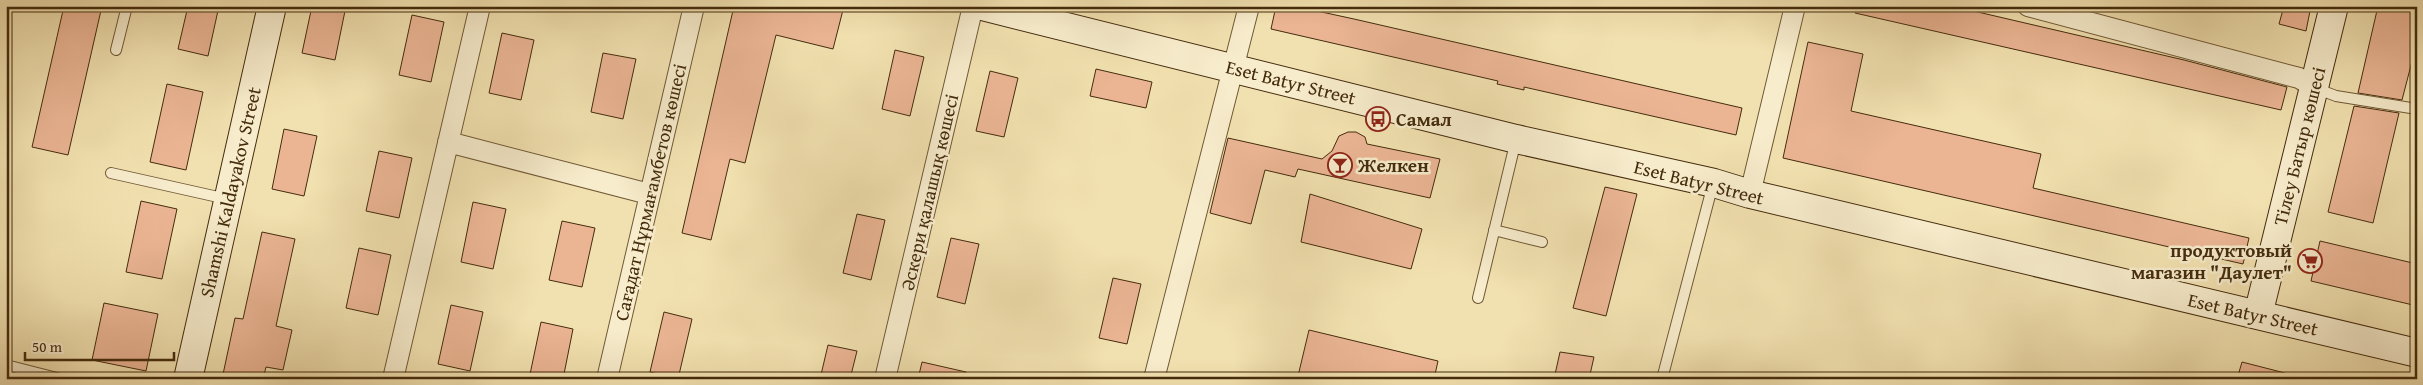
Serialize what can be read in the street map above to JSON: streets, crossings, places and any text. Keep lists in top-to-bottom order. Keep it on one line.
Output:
{"streets":{"street":["Eset Batyr Street","Тілеу Батыр көшесі","Shamshi Kaldayakov Street","Сағадат Нұрмағамбетов көшесі","Әскери қалашық көшесі"]},"crossings":[["Eset Batyr Street","Тілеу Батыр көшесі"]],"places":{"bus stop":["Самал"],"bar":["Желкен"],"supermarket":["продуктовый магазин \"Даулет\""]},"scale_bar":"50 m"}
